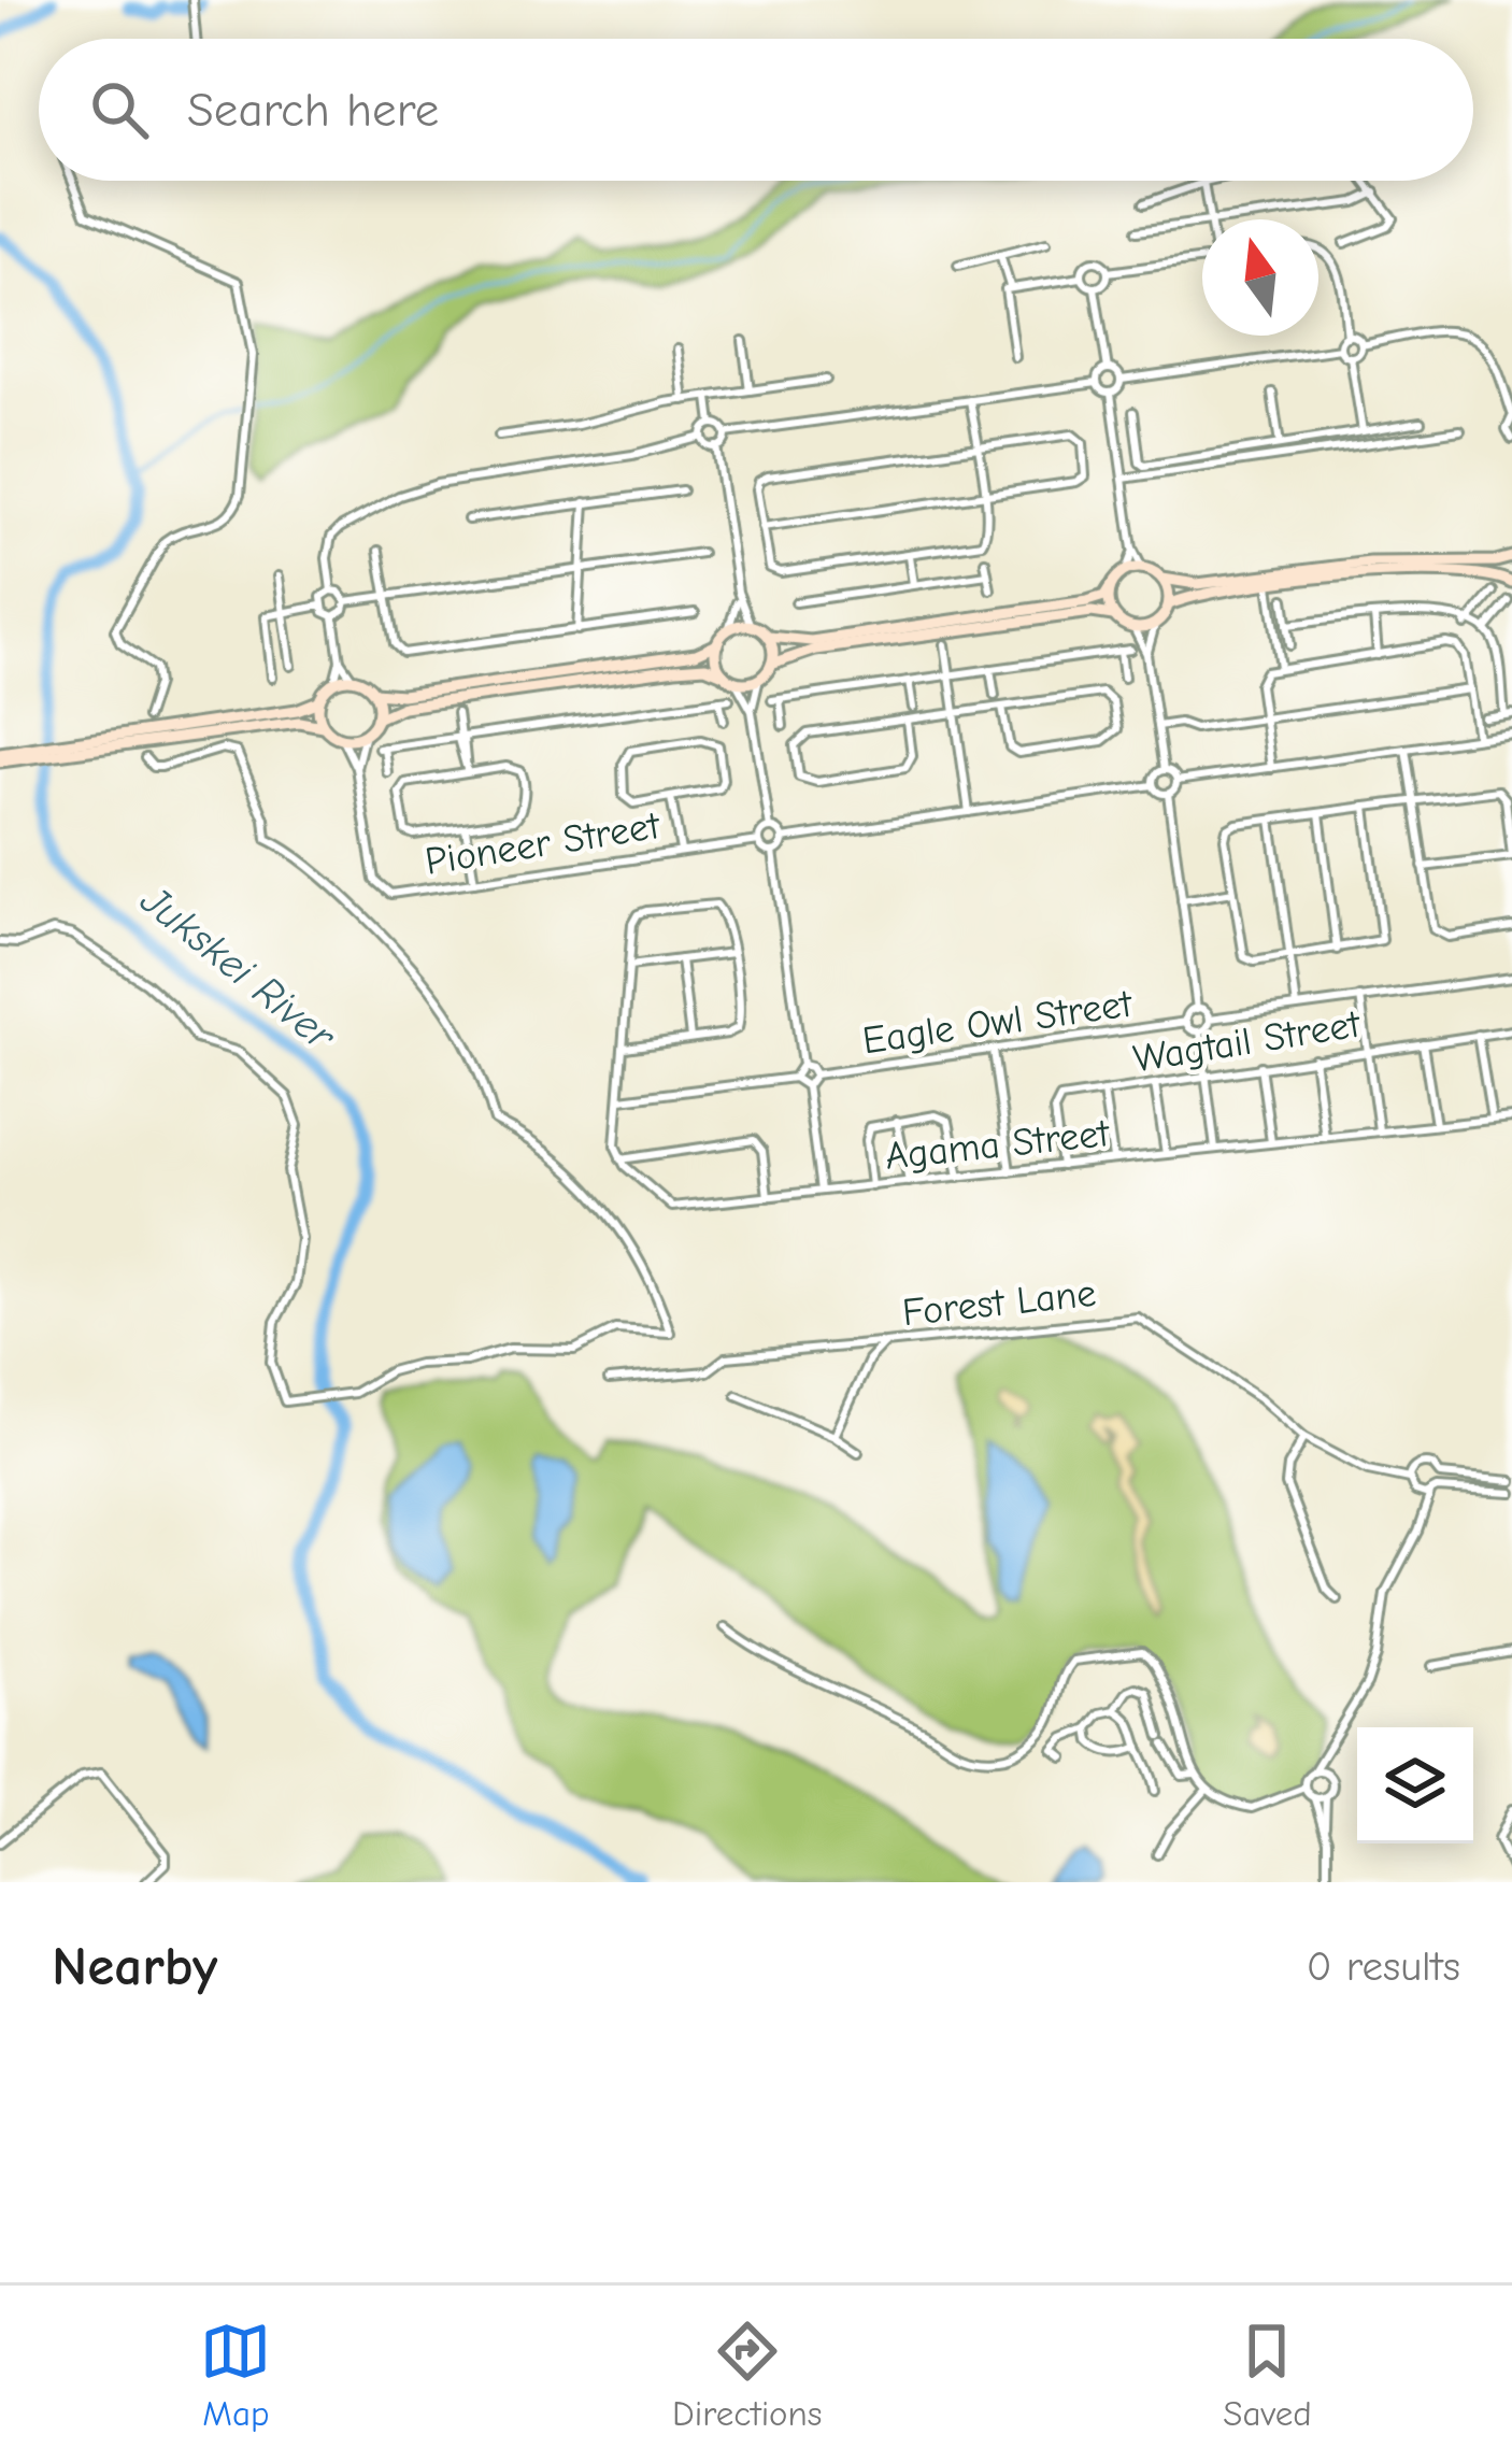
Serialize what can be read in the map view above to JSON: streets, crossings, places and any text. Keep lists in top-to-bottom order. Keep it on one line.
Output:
{"streets":{"street":["Pioneer Street","Eagle Owl Street","Wagtail Street","Agama Street","Forest Lane"]},"crossings":[["Wagtail Street","Agama Street"]],"water":["Jukskei River"],"north":"top","page":{"search":"Search here","heading":["Nearby","0 results"],"nav":["Map","Directions","Saved"]}}
